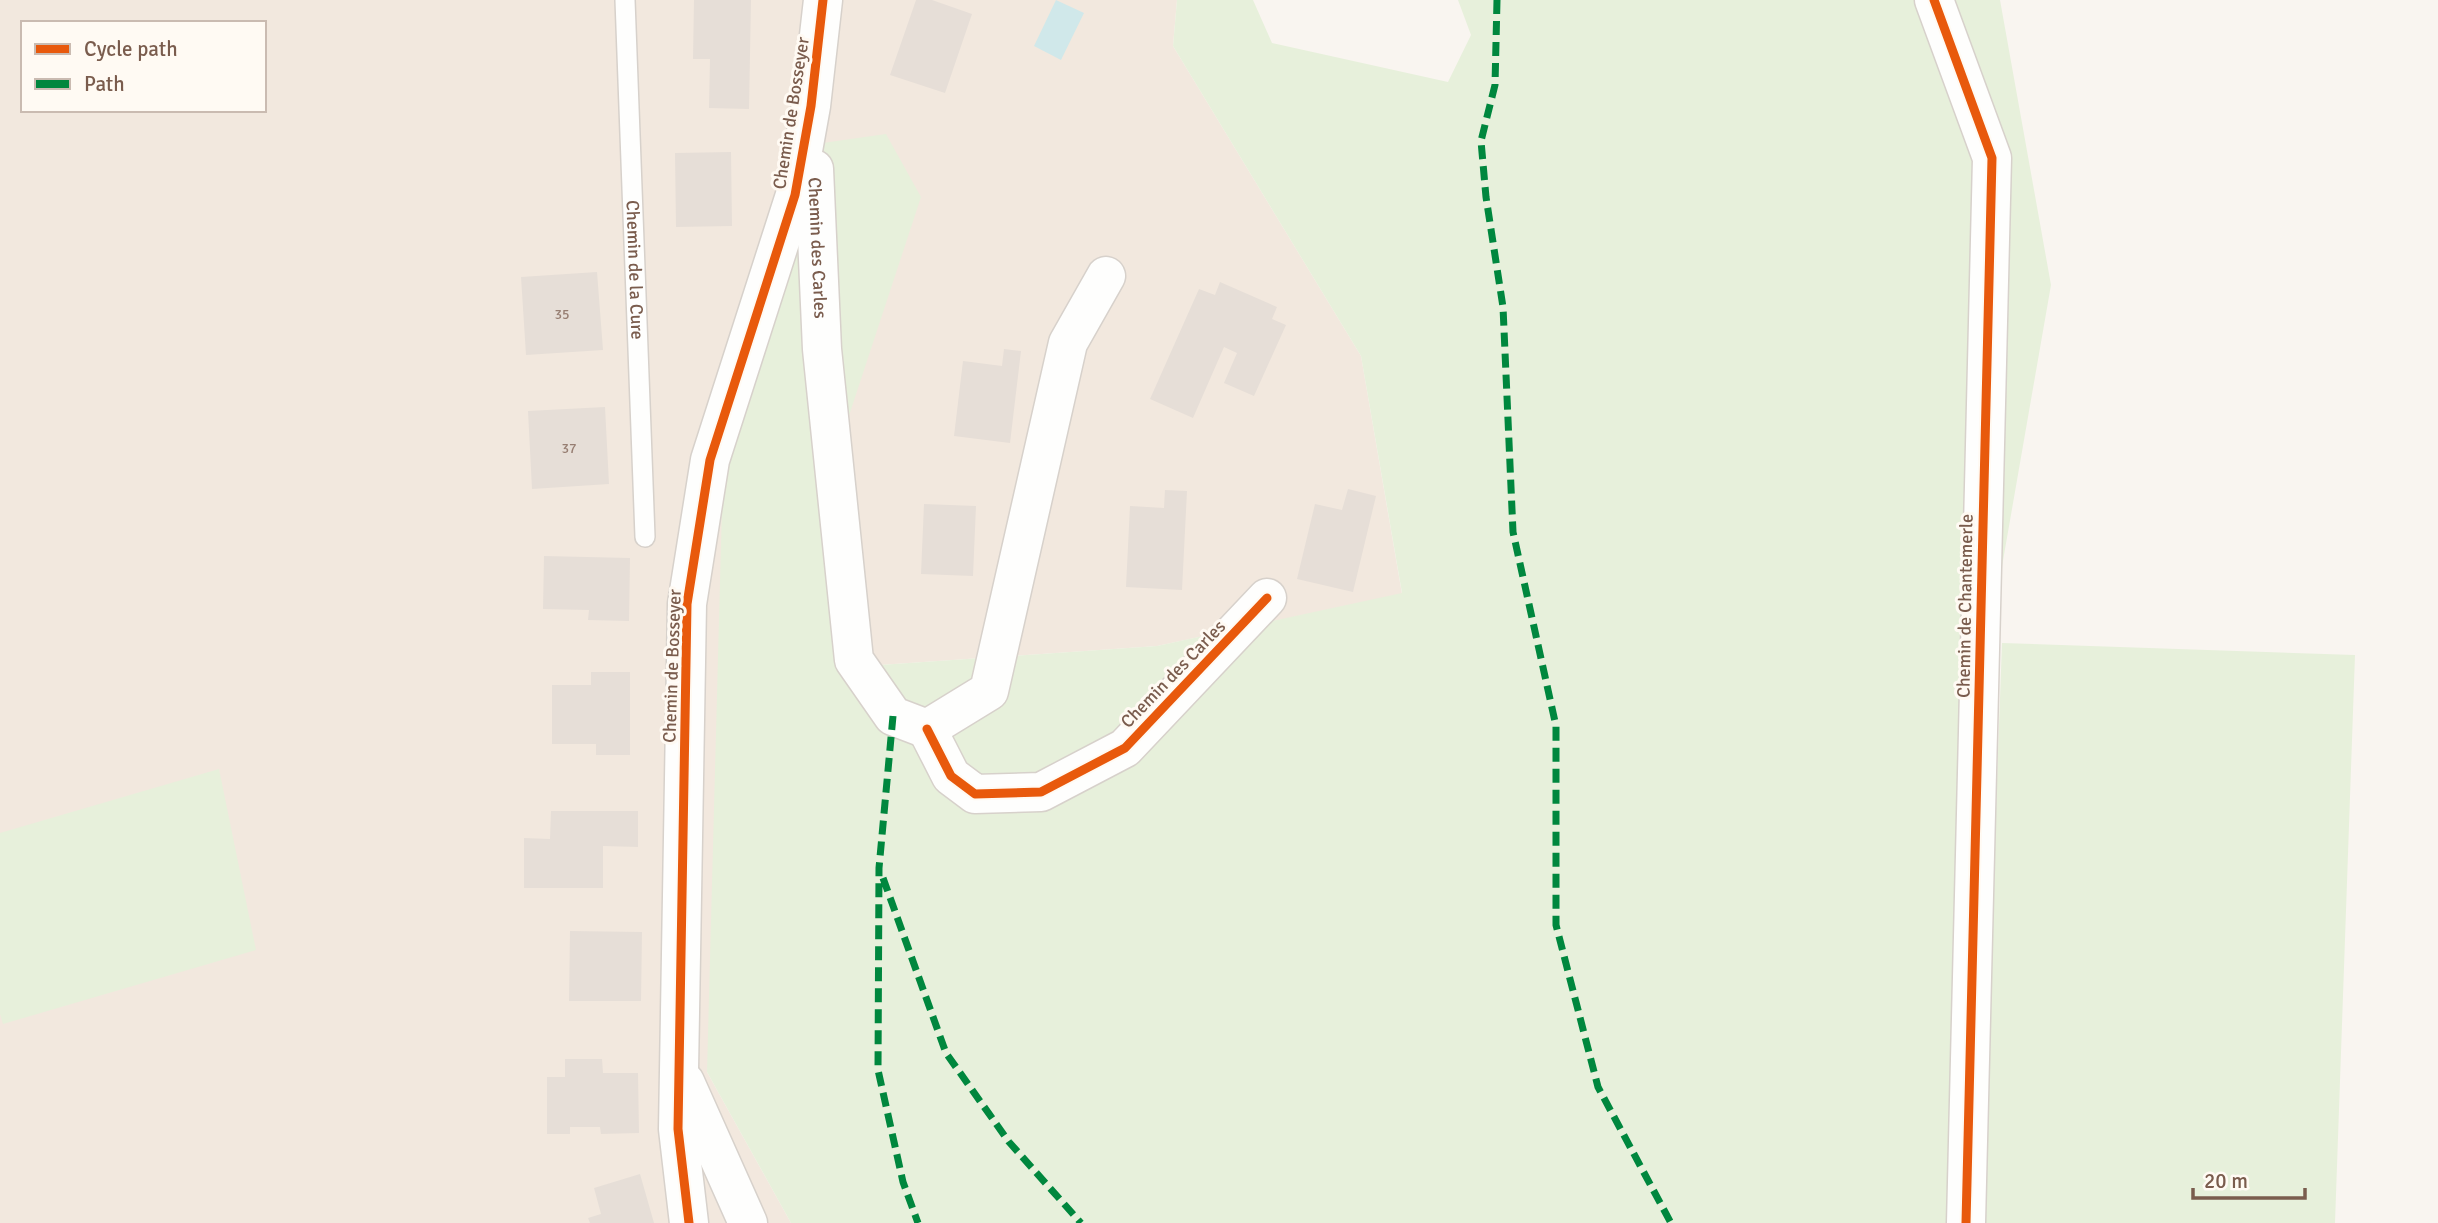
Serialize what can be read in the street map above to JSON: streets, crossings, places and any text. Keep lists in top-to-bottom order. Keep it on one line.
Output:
{"streets":{"street":["Chemin de Bosseyer","Chemin des Carles","Chemin de Chantemerle"],"lane":["Chemin de la Cure"]},"crossings":[["Chemin de Bosseyer","Chemin des Carles"]],"house_numbers":["35","37"],"legend":["Cycle path","Path"],"scale_bar":"20 m"}
